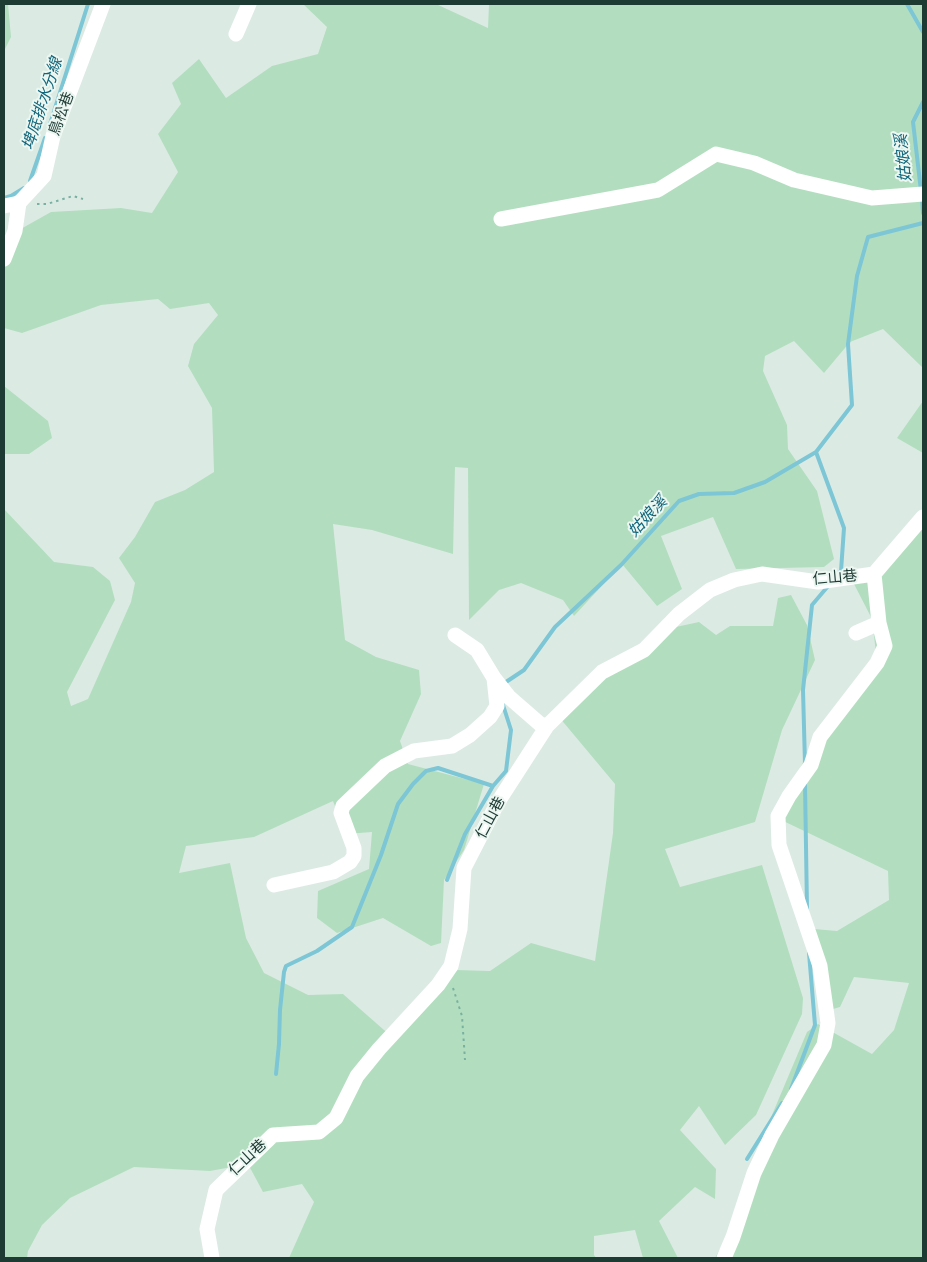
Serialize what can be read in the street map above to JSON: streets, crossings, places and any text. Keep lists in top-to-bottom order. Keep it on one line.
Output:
{"streets":{"lane":["鳥松巷","仁山巷"]},"water":["埤底排水分線","姑娘溪"]}
